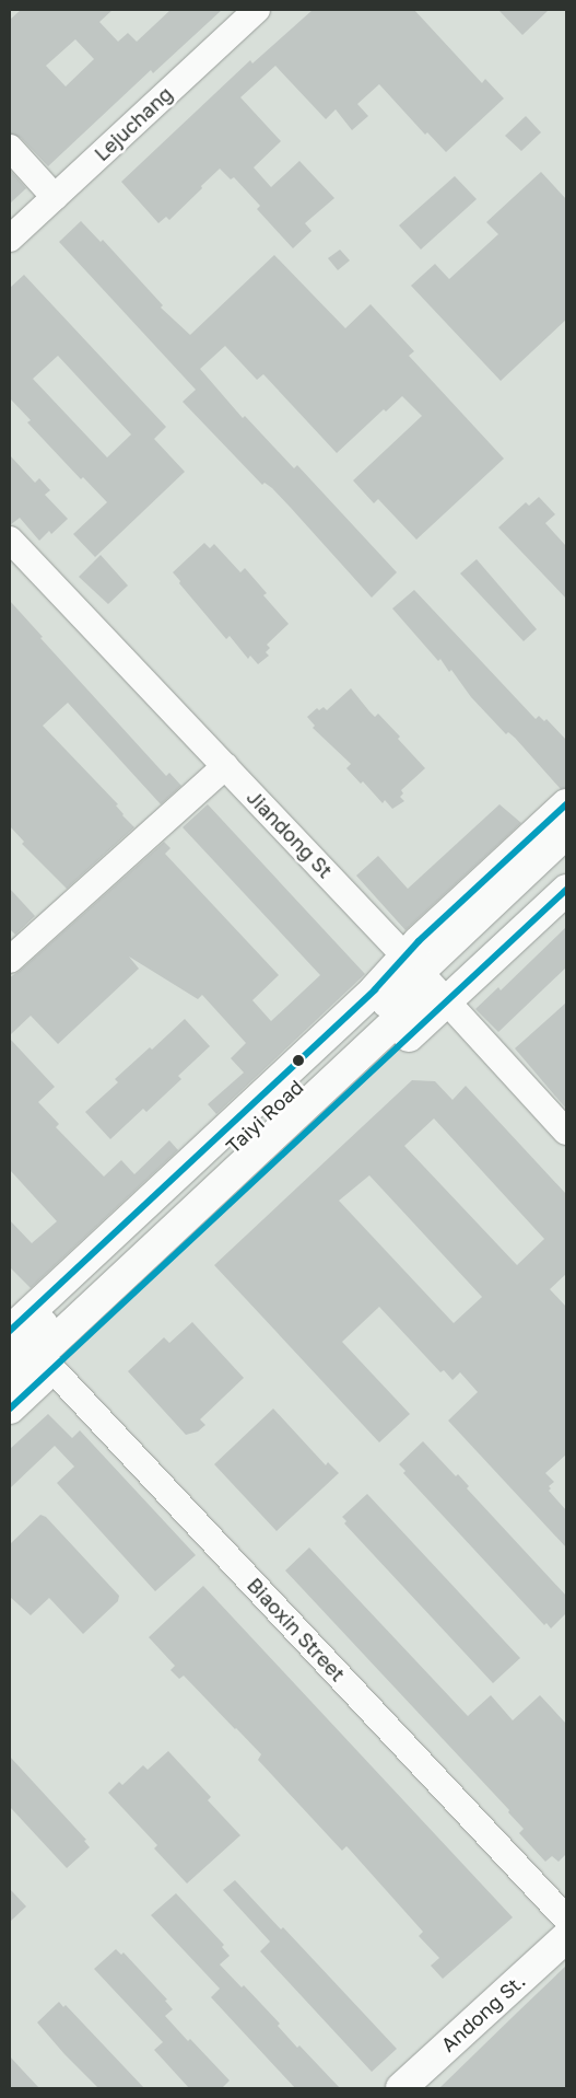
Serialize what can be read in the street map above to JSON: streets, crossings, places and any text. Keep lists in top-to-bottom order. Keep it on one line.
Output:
{"streets":{"main road":["Taiyi Road","Andong St."],"street":["Lejuchang","Jiandong St","Biaoxin Street"]},"crossings":[["Jiandong St","Taiyi Road"],["Taiyi Road","Biaoxin Street"]]}
